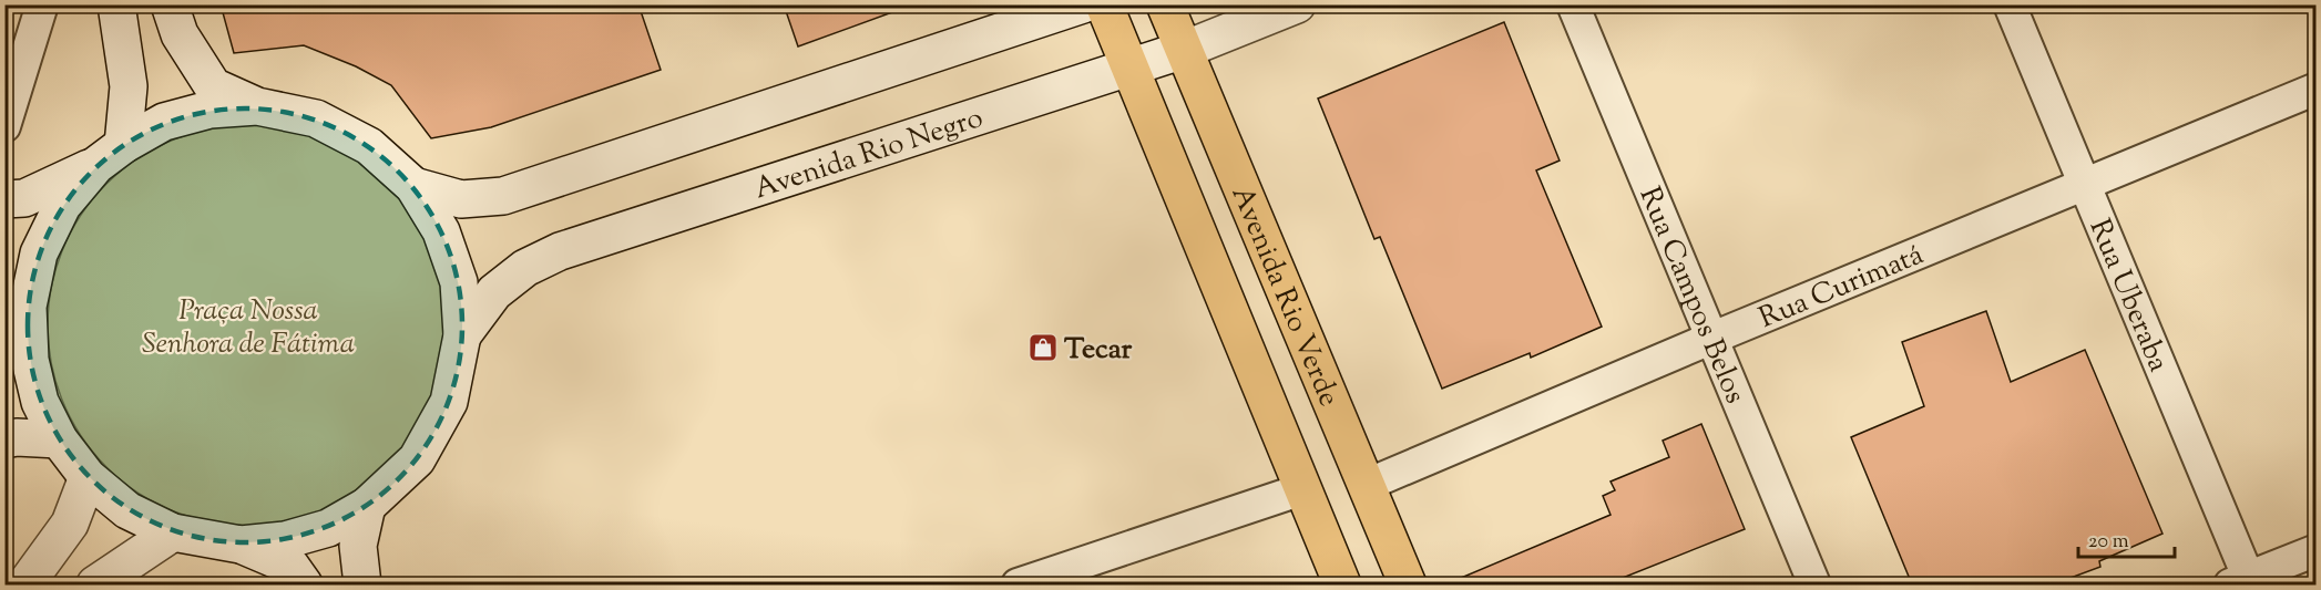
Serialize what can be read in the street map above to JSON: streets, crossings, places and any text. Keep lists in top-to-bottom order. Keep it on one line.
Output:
{"streets":{"main road":["Avenida Rio Negro","Avenida Rio Verde"],"street":["Rua Curimatá","Rua Campos Belos","Rua Uberaba"]},"crossings":[["Avenida Rio Negro","Avenida Rio Verde"],["Rua Curimatá","Avenida Rio Verde"],["Rua Curimatá","Rua Campos Belos"],["Rua Curimatá","Rua Uberaba"]],"parks":["Praça Nossa Senhora de Fátima"],"places":{"shop":["Tecar"]},"scale_bar":"20 m"}
